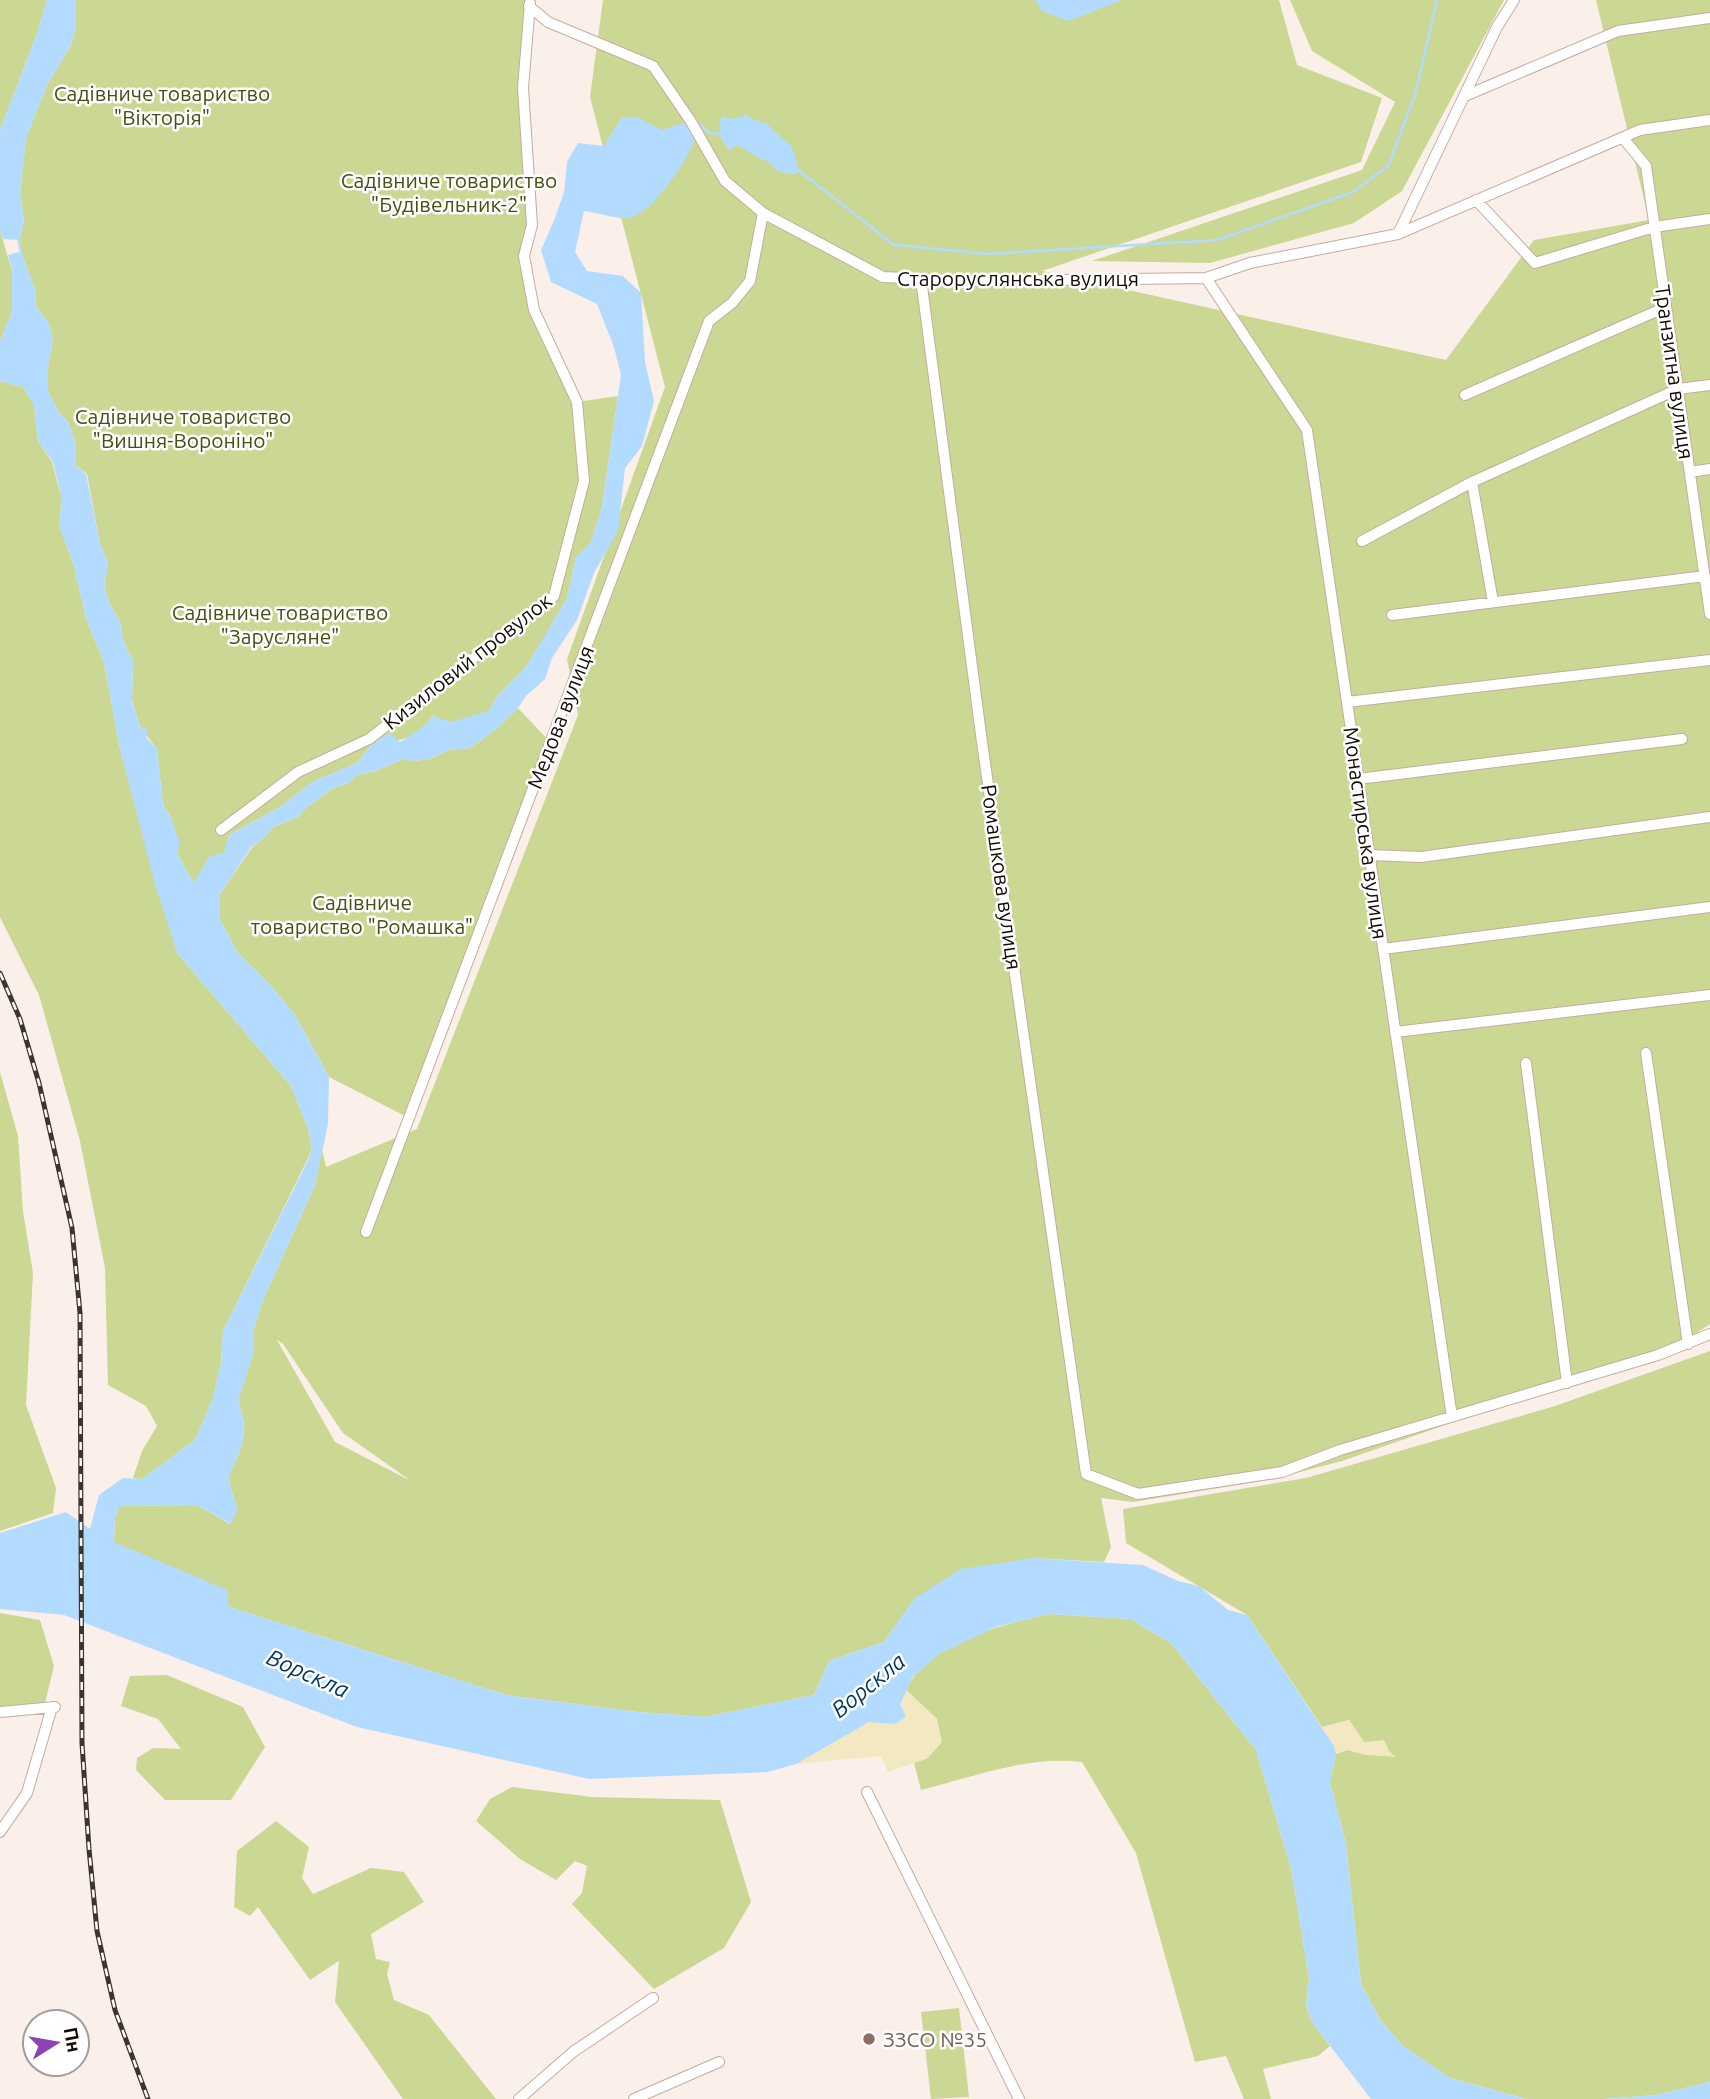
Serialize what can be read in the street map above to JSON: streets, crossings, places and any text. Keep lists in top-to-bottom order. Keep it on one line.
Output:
{"streets":{"street":["Староруслянська вулиця","Транзитна вулиця","Кизиловий провулок","Медова вулиця","Монастирська вулиця","Ромашкова вулиця"]},"crossings":[["Староруслянська вулиця","Транзитна вулиця"],["Староруслянська вулиця","Кизиловий провулок"],["Староруслянська вулиця","Медова вулиця"],["Староруслянська вулиця","Монастирська вулиця"],["Староруслянська вулиця","Ромашкова вулиця"],["Монастирська вулиця","Ромашкова вулиця"]],"water":["Ворскла"],"parks":["Садівниче товариство \"Вікторія\"","Садівниче товариство \"Будівельник-2\"","Садівниче товариство \"Вишня-Вороніно\"","Садівниче товариство \"Зарусляне\"","Садівниче товариство \"Ромашка\""],"places":["ЗЗСО №35"],"north":"right"}
